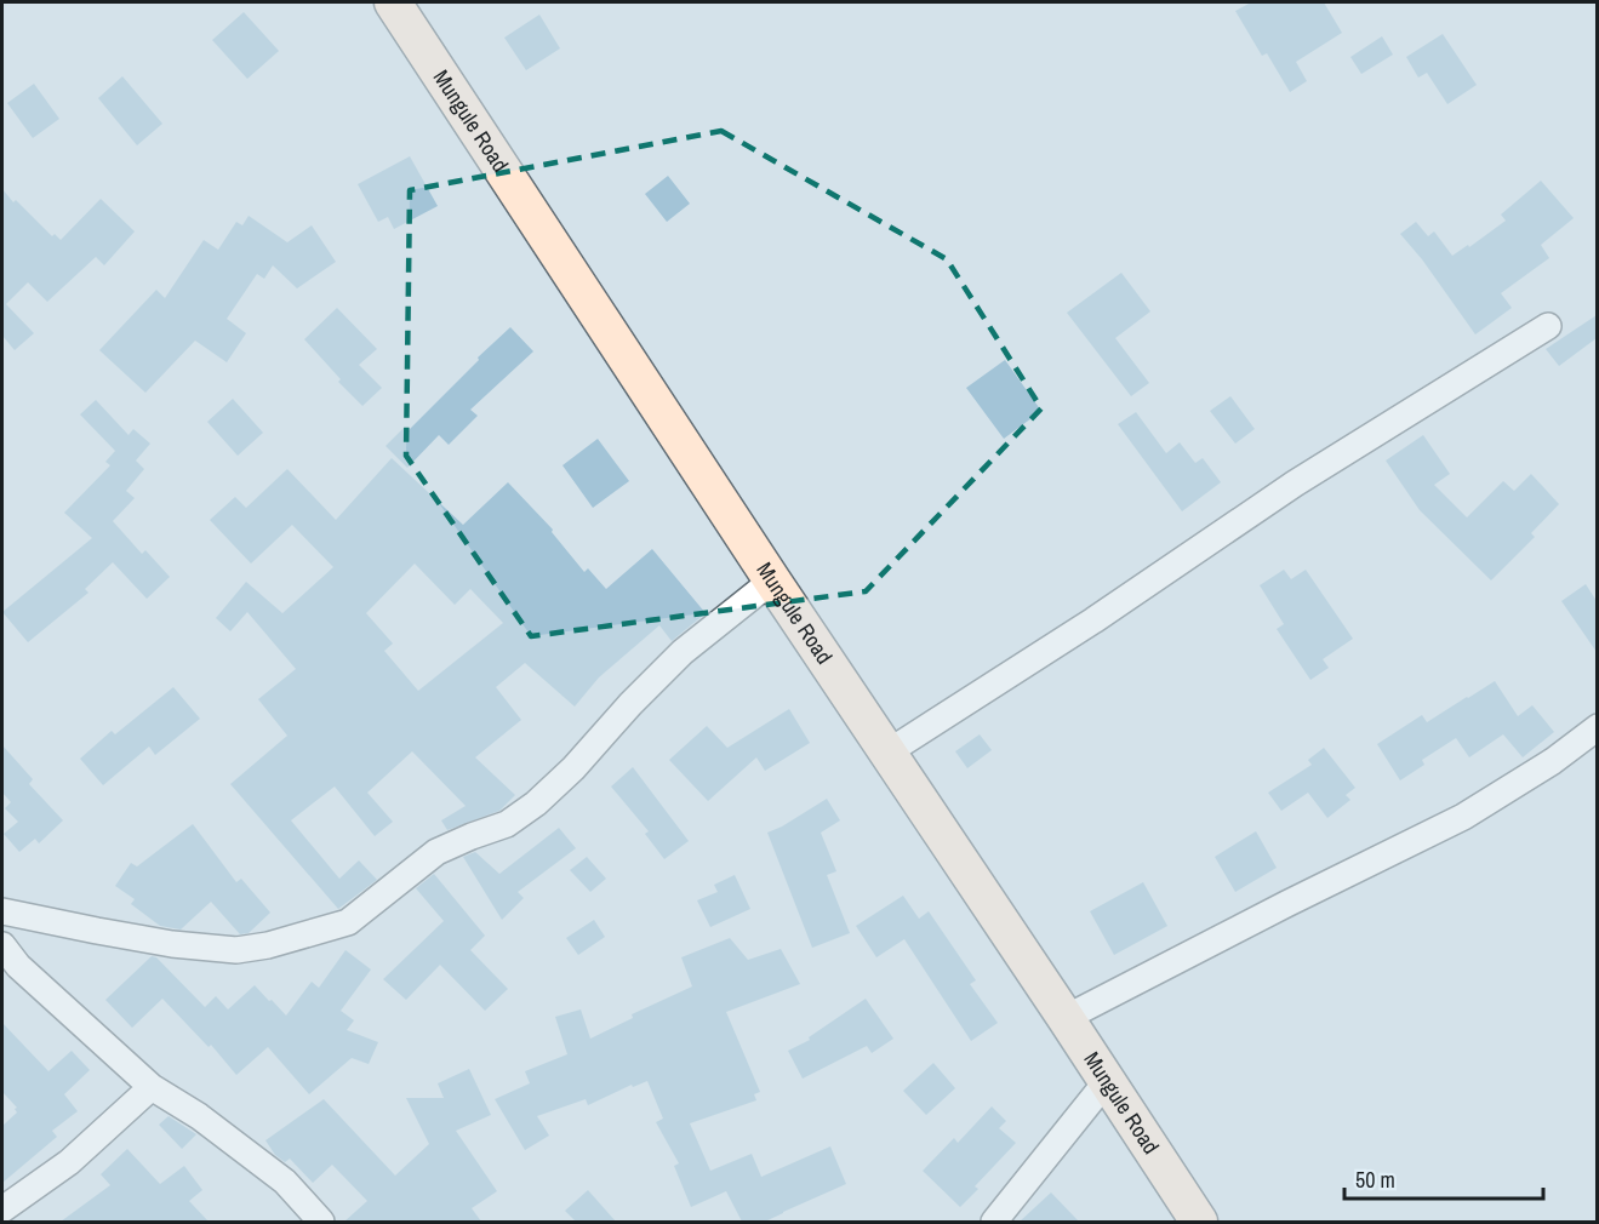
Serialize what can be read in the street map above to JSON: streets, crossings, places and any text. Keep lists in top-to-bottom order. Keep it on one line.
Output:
{"streets":{"street":["Mungule Road"]},"scale_bar":"50 m"}
